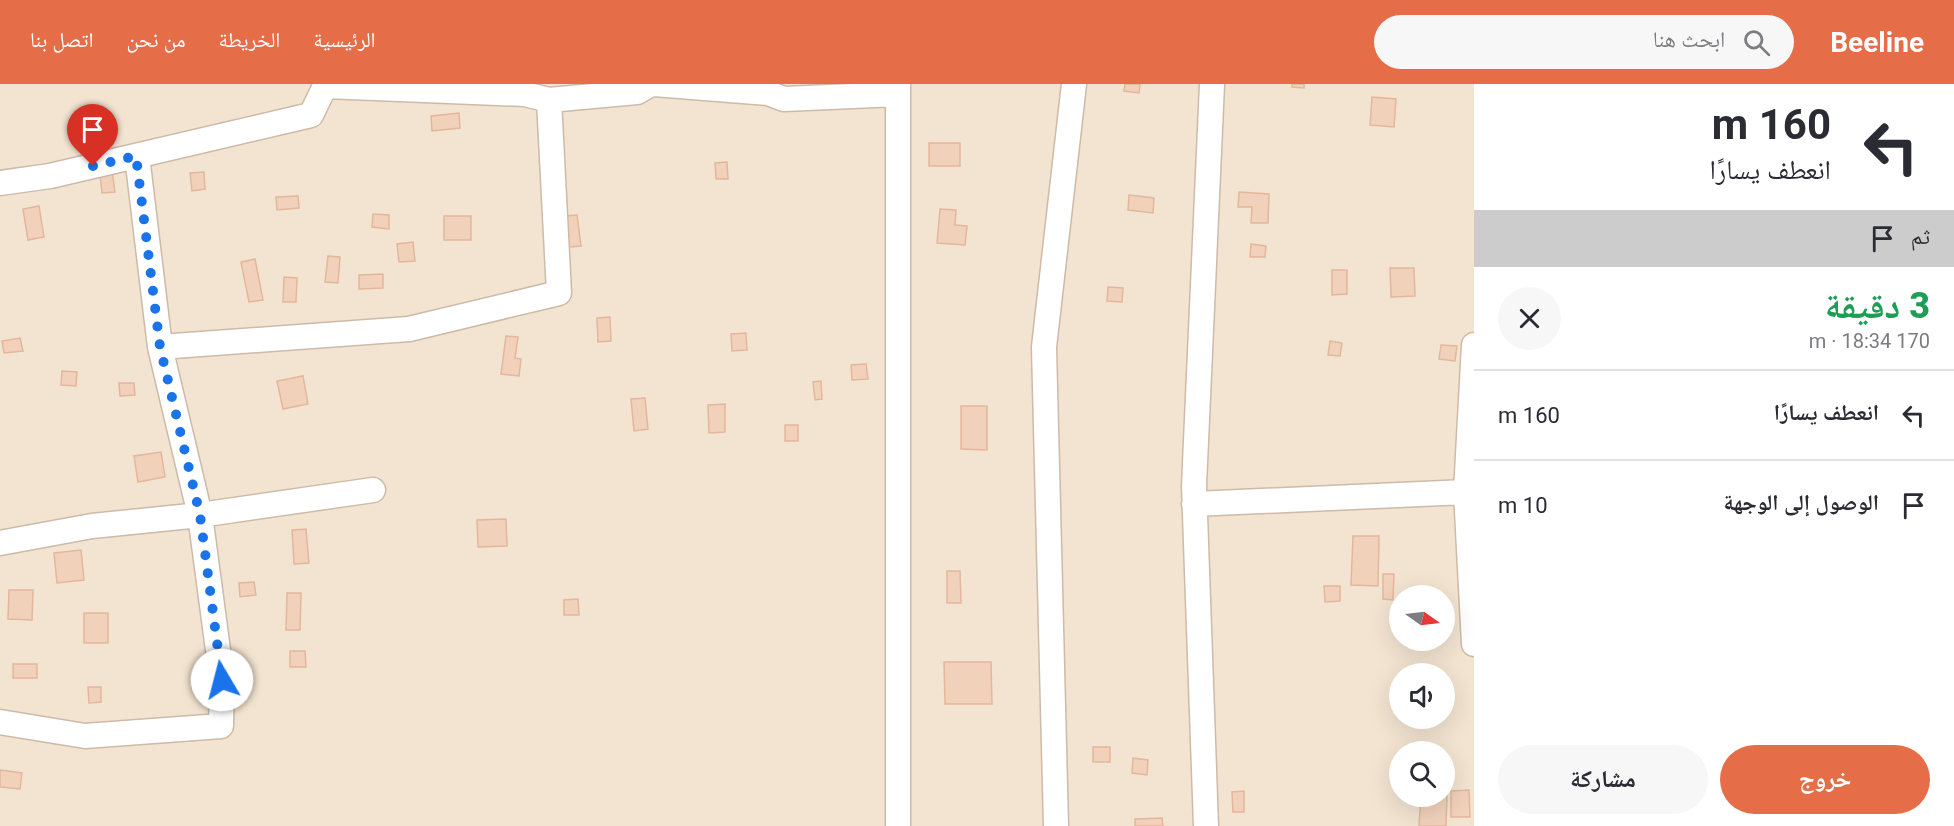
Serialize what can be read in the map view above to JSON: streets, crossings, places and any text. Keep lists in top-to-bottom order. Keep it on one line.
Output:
{"north":"right","page":{"header":"Beeline","search":"ابحث هنا","nav":["الرئيسية","الخريطة","من نحن","اتصل بنا"],"turn":["160 m","انعطف يسارًا"],"then":"ثم","heading":["3 دقيقة","170 m · 18:34"],"list":[{"name":"انعطف يسارًا","value":"160 m"},{"name":"الوصول إلى الوجهة","value":"10 m"}],"buttons":["خروج","مشاركة"]}}
